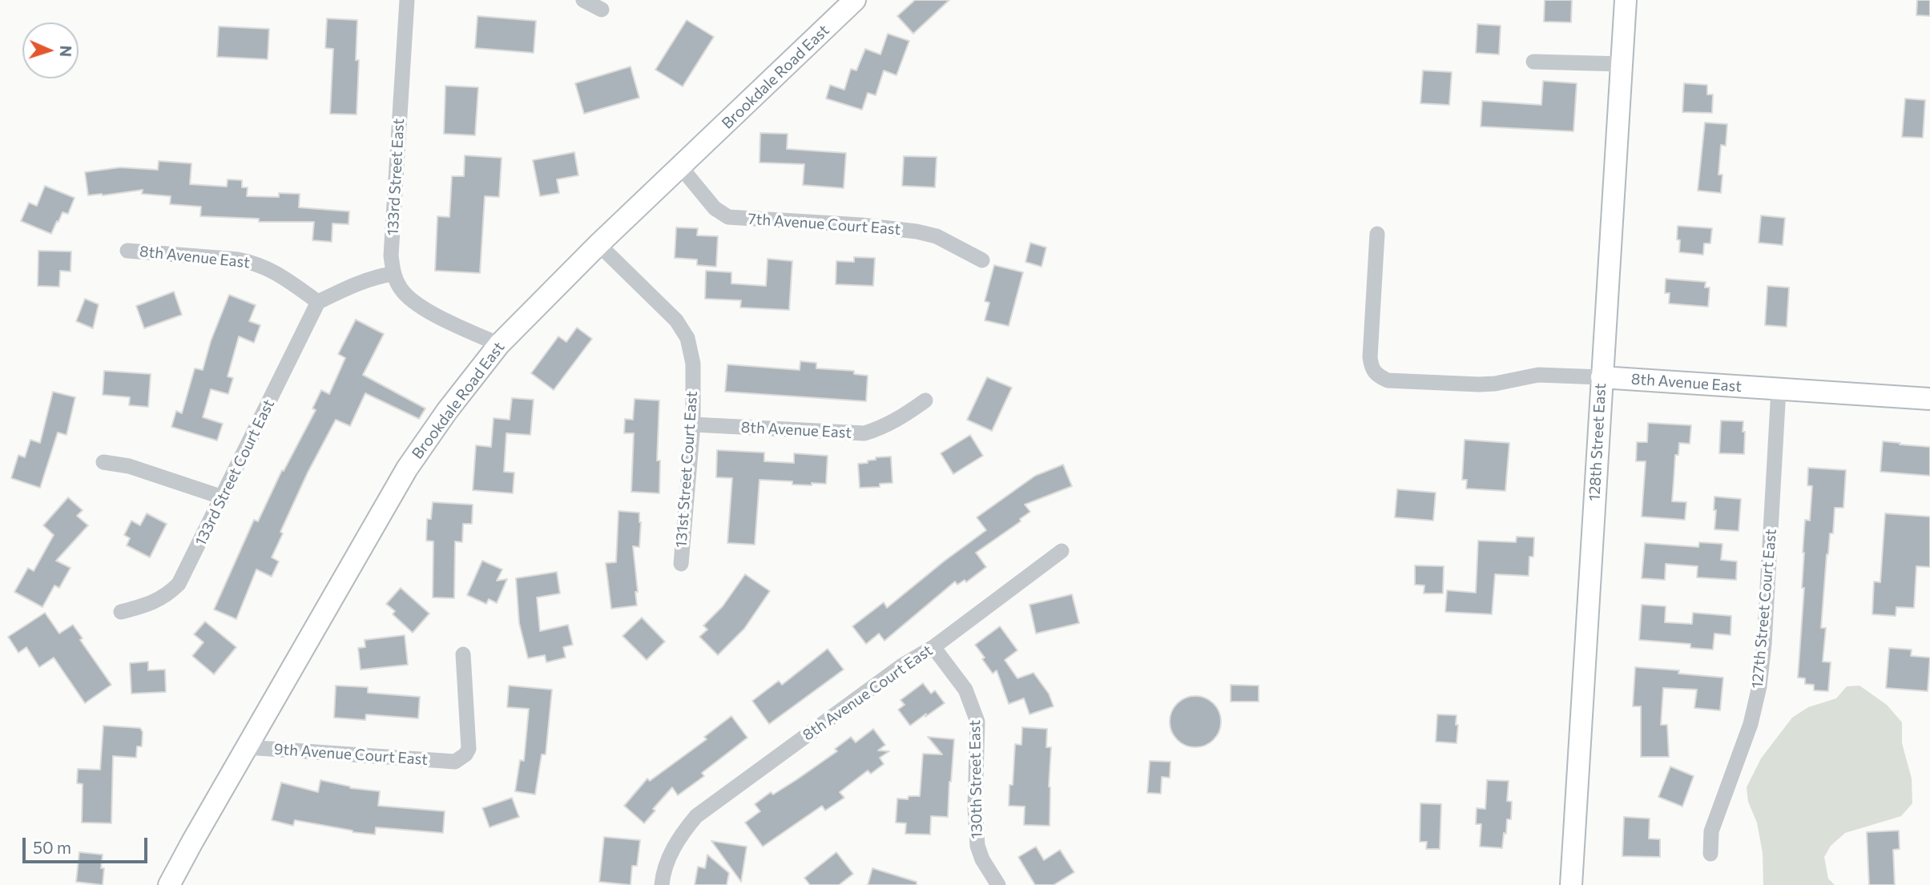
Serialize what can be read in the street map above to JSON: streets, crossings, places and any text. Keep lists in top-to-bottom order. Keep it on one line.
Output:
{"streets":{"street":["Brookdale Road East","133rd Street East","7th Avenue Court East","8th Avenue East","128th Street East","131st Street Court East","133rd Street Court East","127th Street Court East","8th Avenue Court East","9th Avenue Court East","130th Street East"]},"crossings":[["Brookdale Road East","7th Avenue Court East"],["Brookdale Road East","131st Street Court East"],["Brookdale Road East","9th Avenue Court East"],["8th Avenue East","128th Street East"],["8th Avenue East","131st Street Court East"],["8th Avenue East","133rd Street Court East"],["8th Avenue East","127th Street Court East"],["8th Avenue Court East","130th Street East"]],"scale_bar":"50 m","north":"right"}
